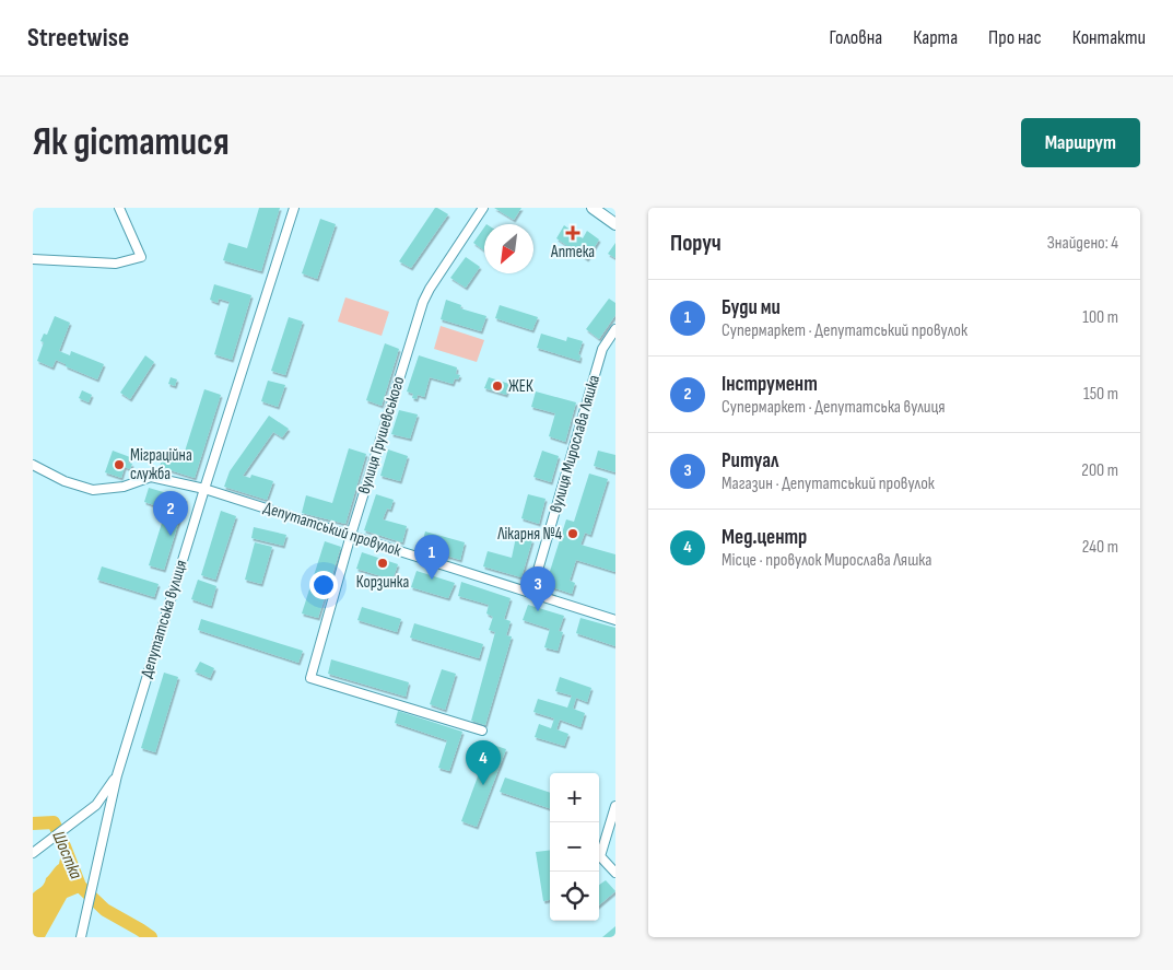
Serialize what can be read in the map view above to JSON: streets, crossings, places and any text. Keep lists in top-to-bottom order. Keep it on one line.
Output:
{"streets":{"street":["вулиця Грушевського","вулиця Мирослава Ляшка","Депутатський провулок","Депутатська вулиця"]},"crossings":[["вулиця Грушевського","Депутатський провулок"],["вулиця Мирослава Ляшка","Депутатський провулок"],["Депутатський провулок","Депутатська вулиця"]],"water":["Шостка"],"places":{"health":["Аптека"],"other":["ЖЕК","Міграційна служба","Лікарня №4","Корзинка"]},"north":"bottom left","page":{"header":"Streetwise","nav":["Головна","Карта","Про нас","Контакти"],"buttons":"Маршрут","title":"Як дістатися","heading":["Поруч","Знайдено: 4"],"list":[{"mark":"1","name":"Буди ми","note":"Супермаркет · Депутатський провулок","value":"100 m"},{"mark":"2","name":"Інструмент","note":"Супермаркет · Депутатська вулиця","value":"150 m"},{"mark":"3","name":"Ритуал","note":"Магазин · Депутатський провулок","value":"200 m"},{"mark":"4","name":"Мед.центр","note":"Місце · провулок Мирослава Ляшка","value":"240 m"}],"pins":["2","1","3","4"],"map_buttons":["+","−"]}}
